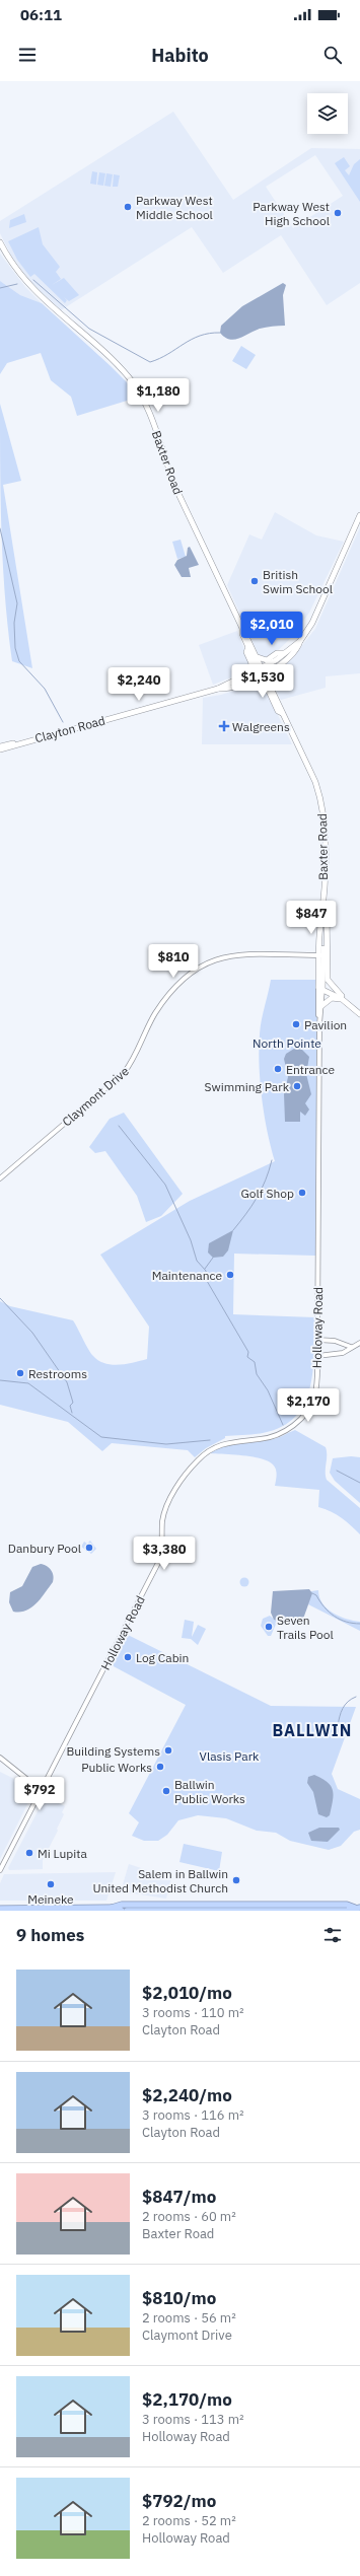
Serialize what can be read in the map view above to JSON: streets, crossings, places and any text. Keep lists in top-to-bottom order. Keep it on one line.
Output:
{"streets":{"main road":["Baxter Road","Clayton Road"],"street":["Claymont Drive","Holloway Road"]},"crossings":[["Baxter Road","Clayton Road"],["Baxter Road","Claymont Drive"],["Baxter Road","Holloway Road"]],"districts":["BALLWIN"],"parks":["North Pointe","Vlasis Park"],"places":{"other":["Parkway West Middle School","Parkway West High School","British Swim School","Pavilion","Entrance","Swimming Park","Golf Shop","Maintenance","Restrooms","Danbury Pool","Seven Trails Pool","Log Cabin","Building Systems","Public Works","Ballwin Public Works","Mi Lupita","Salem in Ballwin United Methodist Church","Meineke"],"health":["Walgreens"]},"page":{"status":"06:11","header":"Habito","price":["$1,180","$2,010","$1,530","$2,240","$847","$810","$2,170","$3,380","$792"],"heading":"9 homes","list":[{"name":"$2,010/mo","note":"3 rooms · 110 m² · Clayton Road"},{"name":"$2,240/mo","note":"3 rooms · 116 m² · Clayton Road"},{"name":"$847/mo","note":"2 rooms · 60 m² · Baxter Road"},{"name":"$810/mo","note":"2 rooms · 56 m² · Claymont Drive"},{"name":"$2,170/mo","note":"3 rooms · 113 m² · Holloway Road"},{"name":"$792/mo","note":"2 rooms · 52 m² · Holloway Road"}]}}
